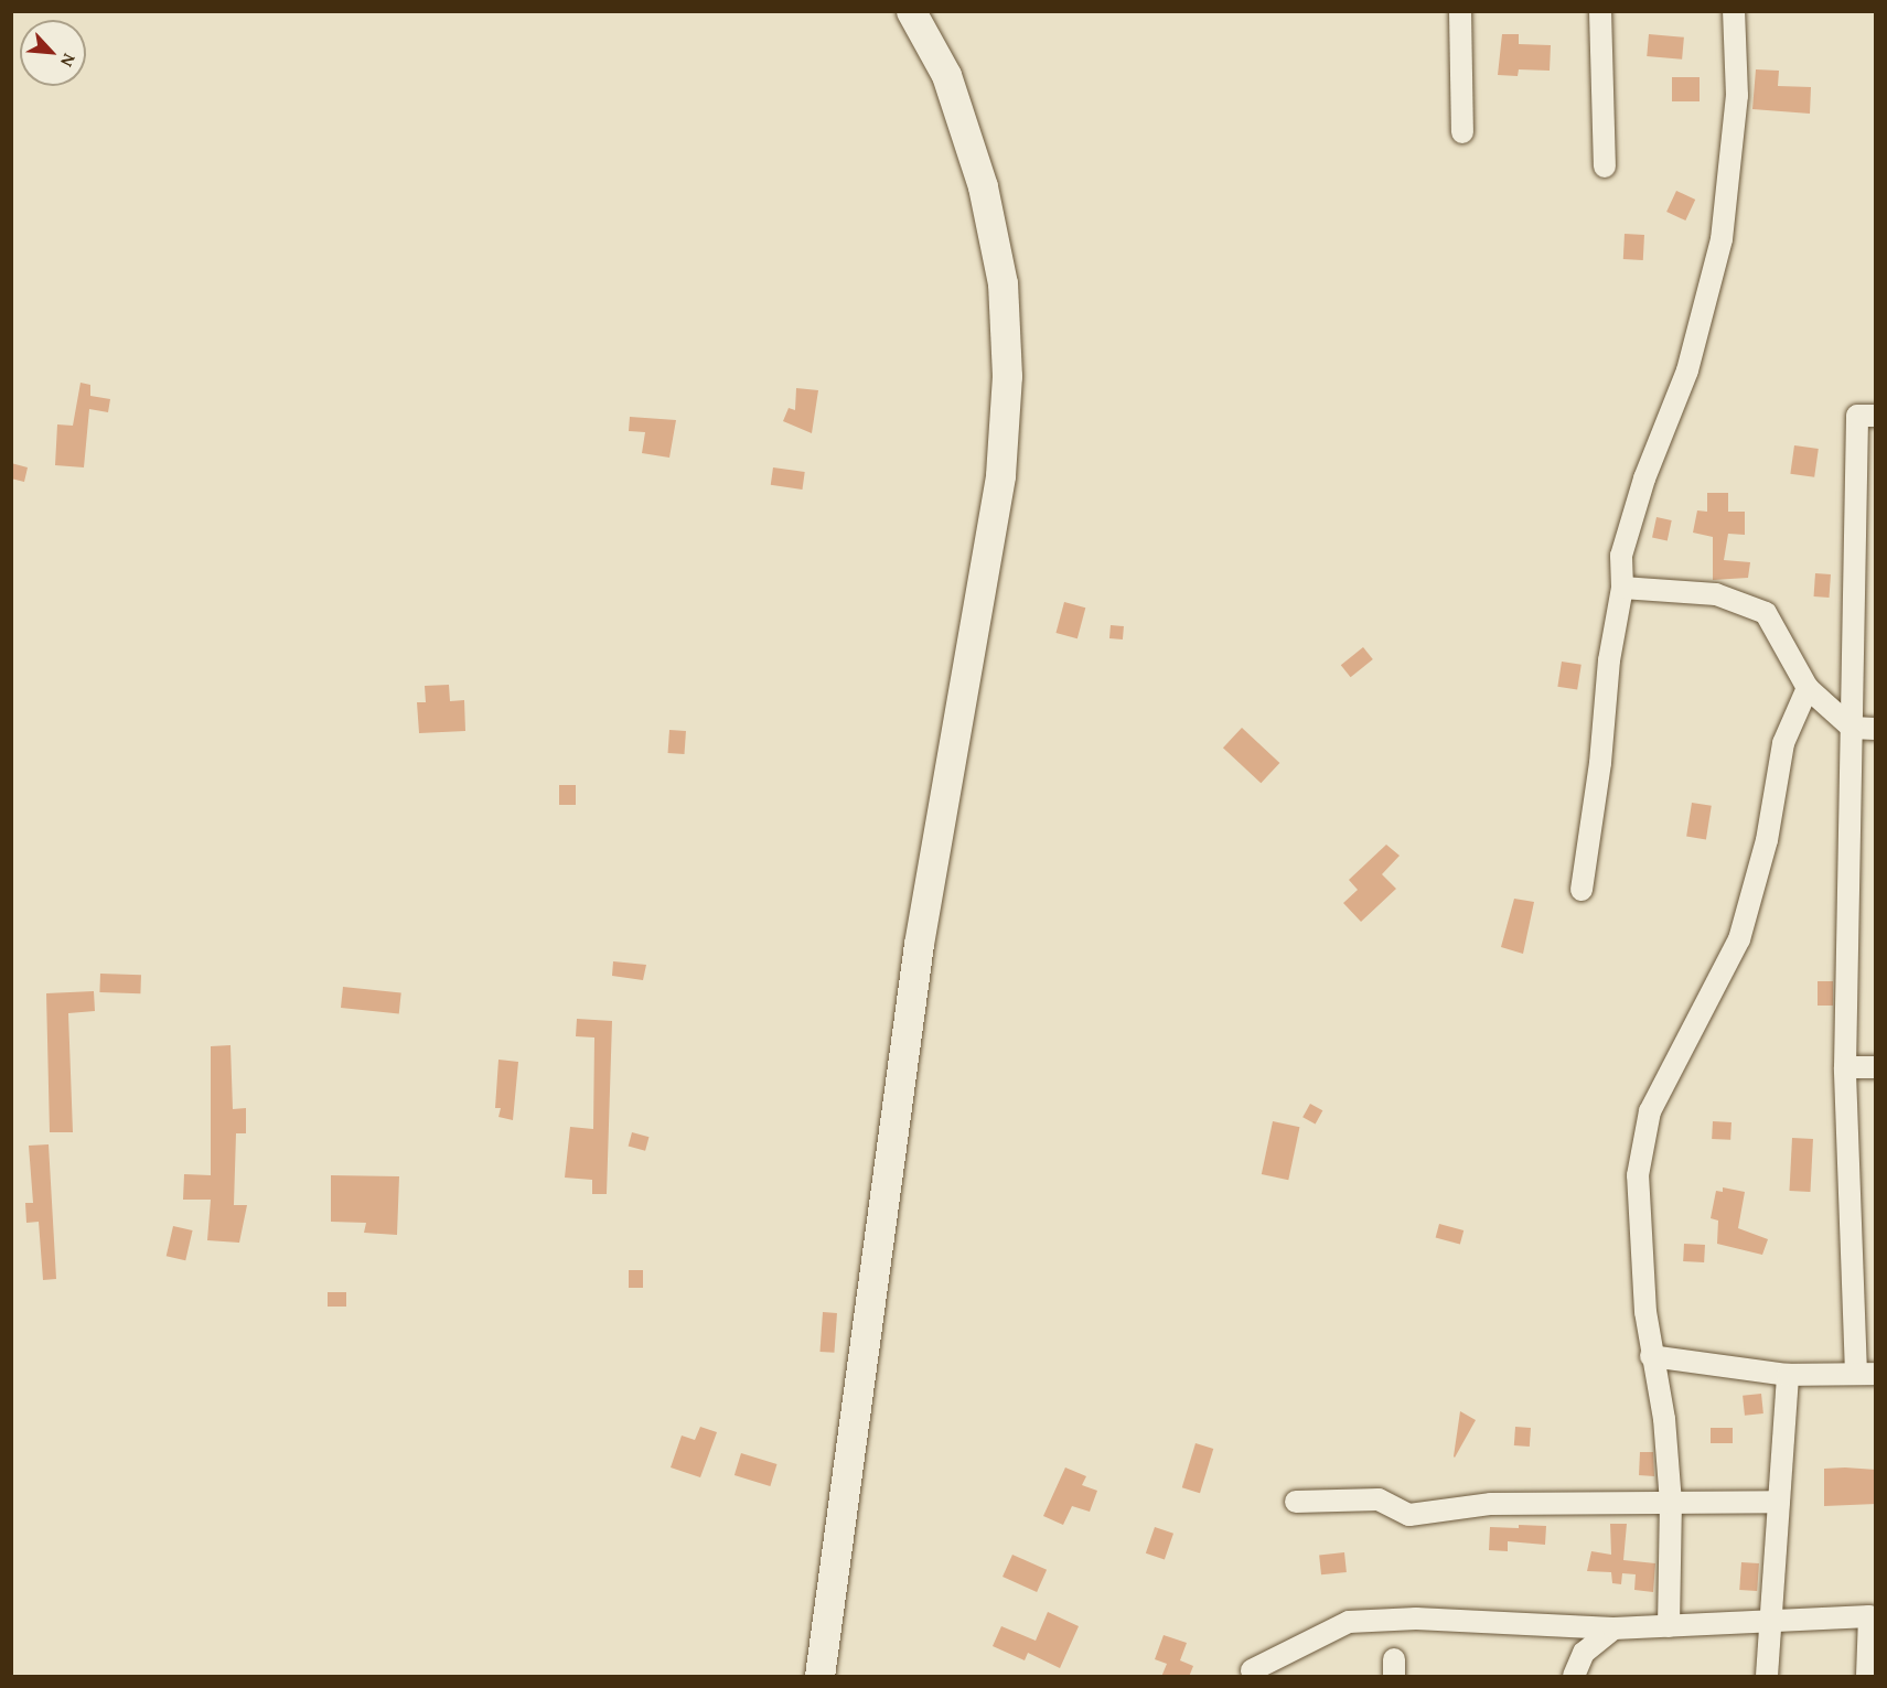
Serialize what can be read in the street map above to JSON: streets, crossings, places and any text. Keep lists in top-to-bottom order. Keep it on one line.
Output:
{"north":"bottom right"}
